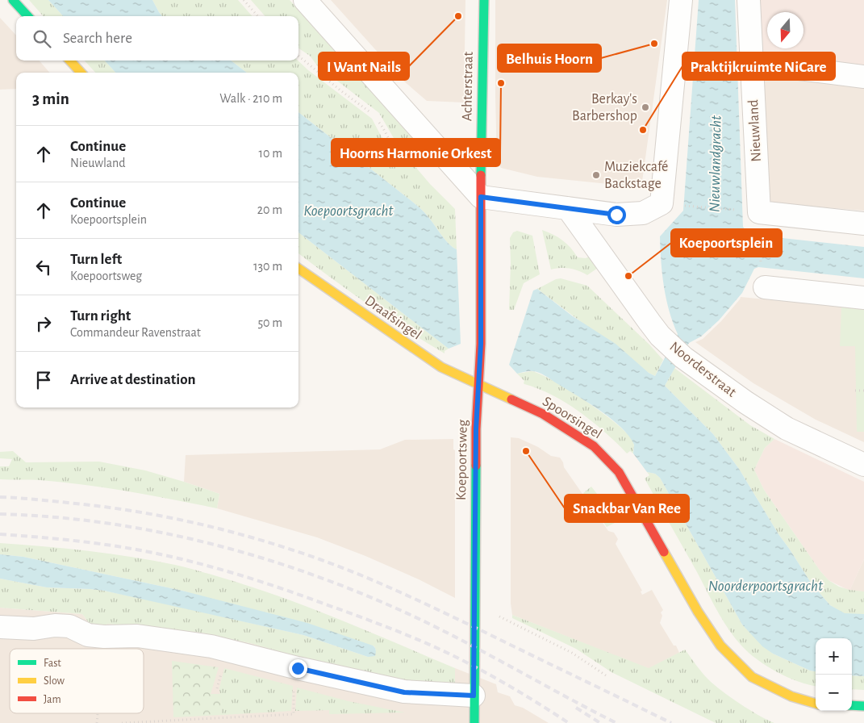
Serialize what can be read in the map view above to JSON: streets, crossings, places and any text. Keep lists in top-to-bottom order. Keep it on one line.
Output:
{"streets":{"street":["Achterstraat","Nieuwland","Draafsingel","Noorderstraat","Spoorsingel","Koepoortsweg"]},"crossings":[["Achterstraat","Koepoortsweg"],["Draafsingel","Spoorsingel"],["Draafsingel","Koepoortsweg"],["Spoorsingel","Koepoortsweg"]],"water":["Nieuwlandgracht","Koepoortsgracht","Noorderpoortsgracht"],"places":["I Want Nails","Belhuis Hoorn","Hoorns Harmonie Orkest","Berkay's Barbershop","Praktijkruimte NiCare","Muziekcafé Backstage","Koepoortsplein","Snackbar Van Ree"],"legend":["Fast","Slow","Jam"],"north":"bottom","page":{"search":"Search here","heading":["3 min","Walk · 210 m"],"list":[["Continue","Nieuwland","10 m"],["Continue","Koepoortsplein","20 m"],["Turn left","Koepoortsweg","130 m"],["Turn right","Commandeur Ravenstraat","50 m"],"Arrive at destination"],"map_buttons":["+","−"]}}
